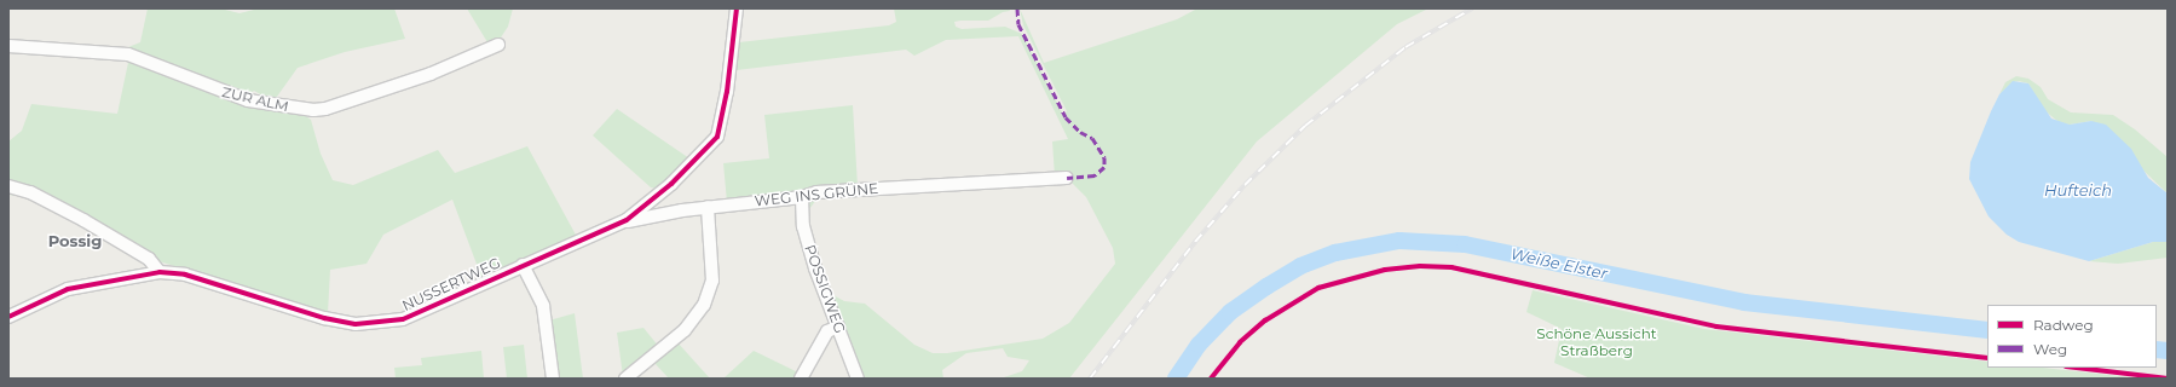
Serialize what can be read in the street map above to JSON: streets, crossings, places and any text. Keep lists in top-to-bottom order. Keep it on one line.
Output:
{"streets":{"street":["ZUR ALM","WEG INS GRÜNE","NUSSERTWEG","POSSIGWEG"]},"crossings":[["WEG INS GRÜNE","NUSSERTWEG"],["WEG INS GRÜNE","POSSIGWEG"]],"districts":["Possig"],"water":["Hufteich","Weiße Elster"],"parks":["Schöne Aussicht Straßberg"],"legend":["Radweg","Weg"]}
